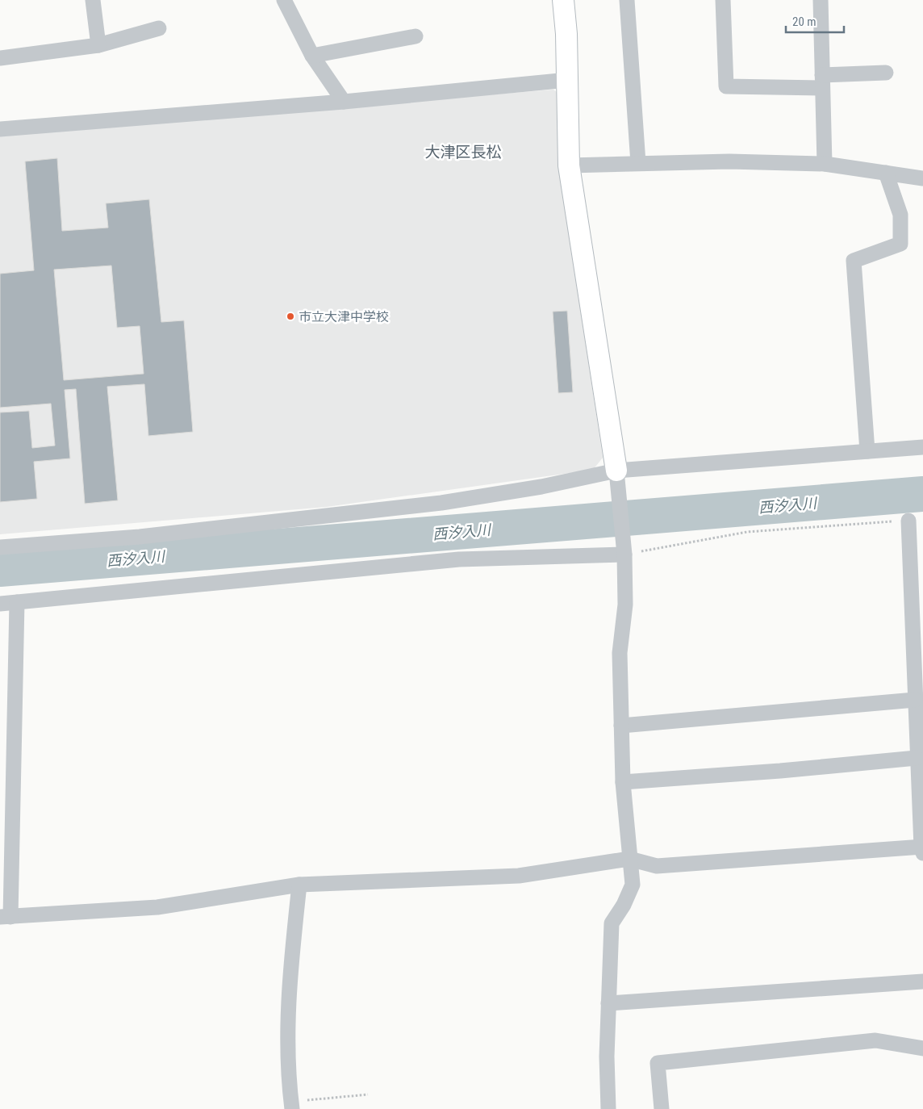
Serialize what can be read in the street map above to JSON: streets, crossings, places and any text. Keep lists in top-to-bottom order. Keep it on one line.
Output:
{"districts":["大津区長松"],"water":["西汐入川"],"places":["市立大津中学校"],"scale_bar":"20 m"}
